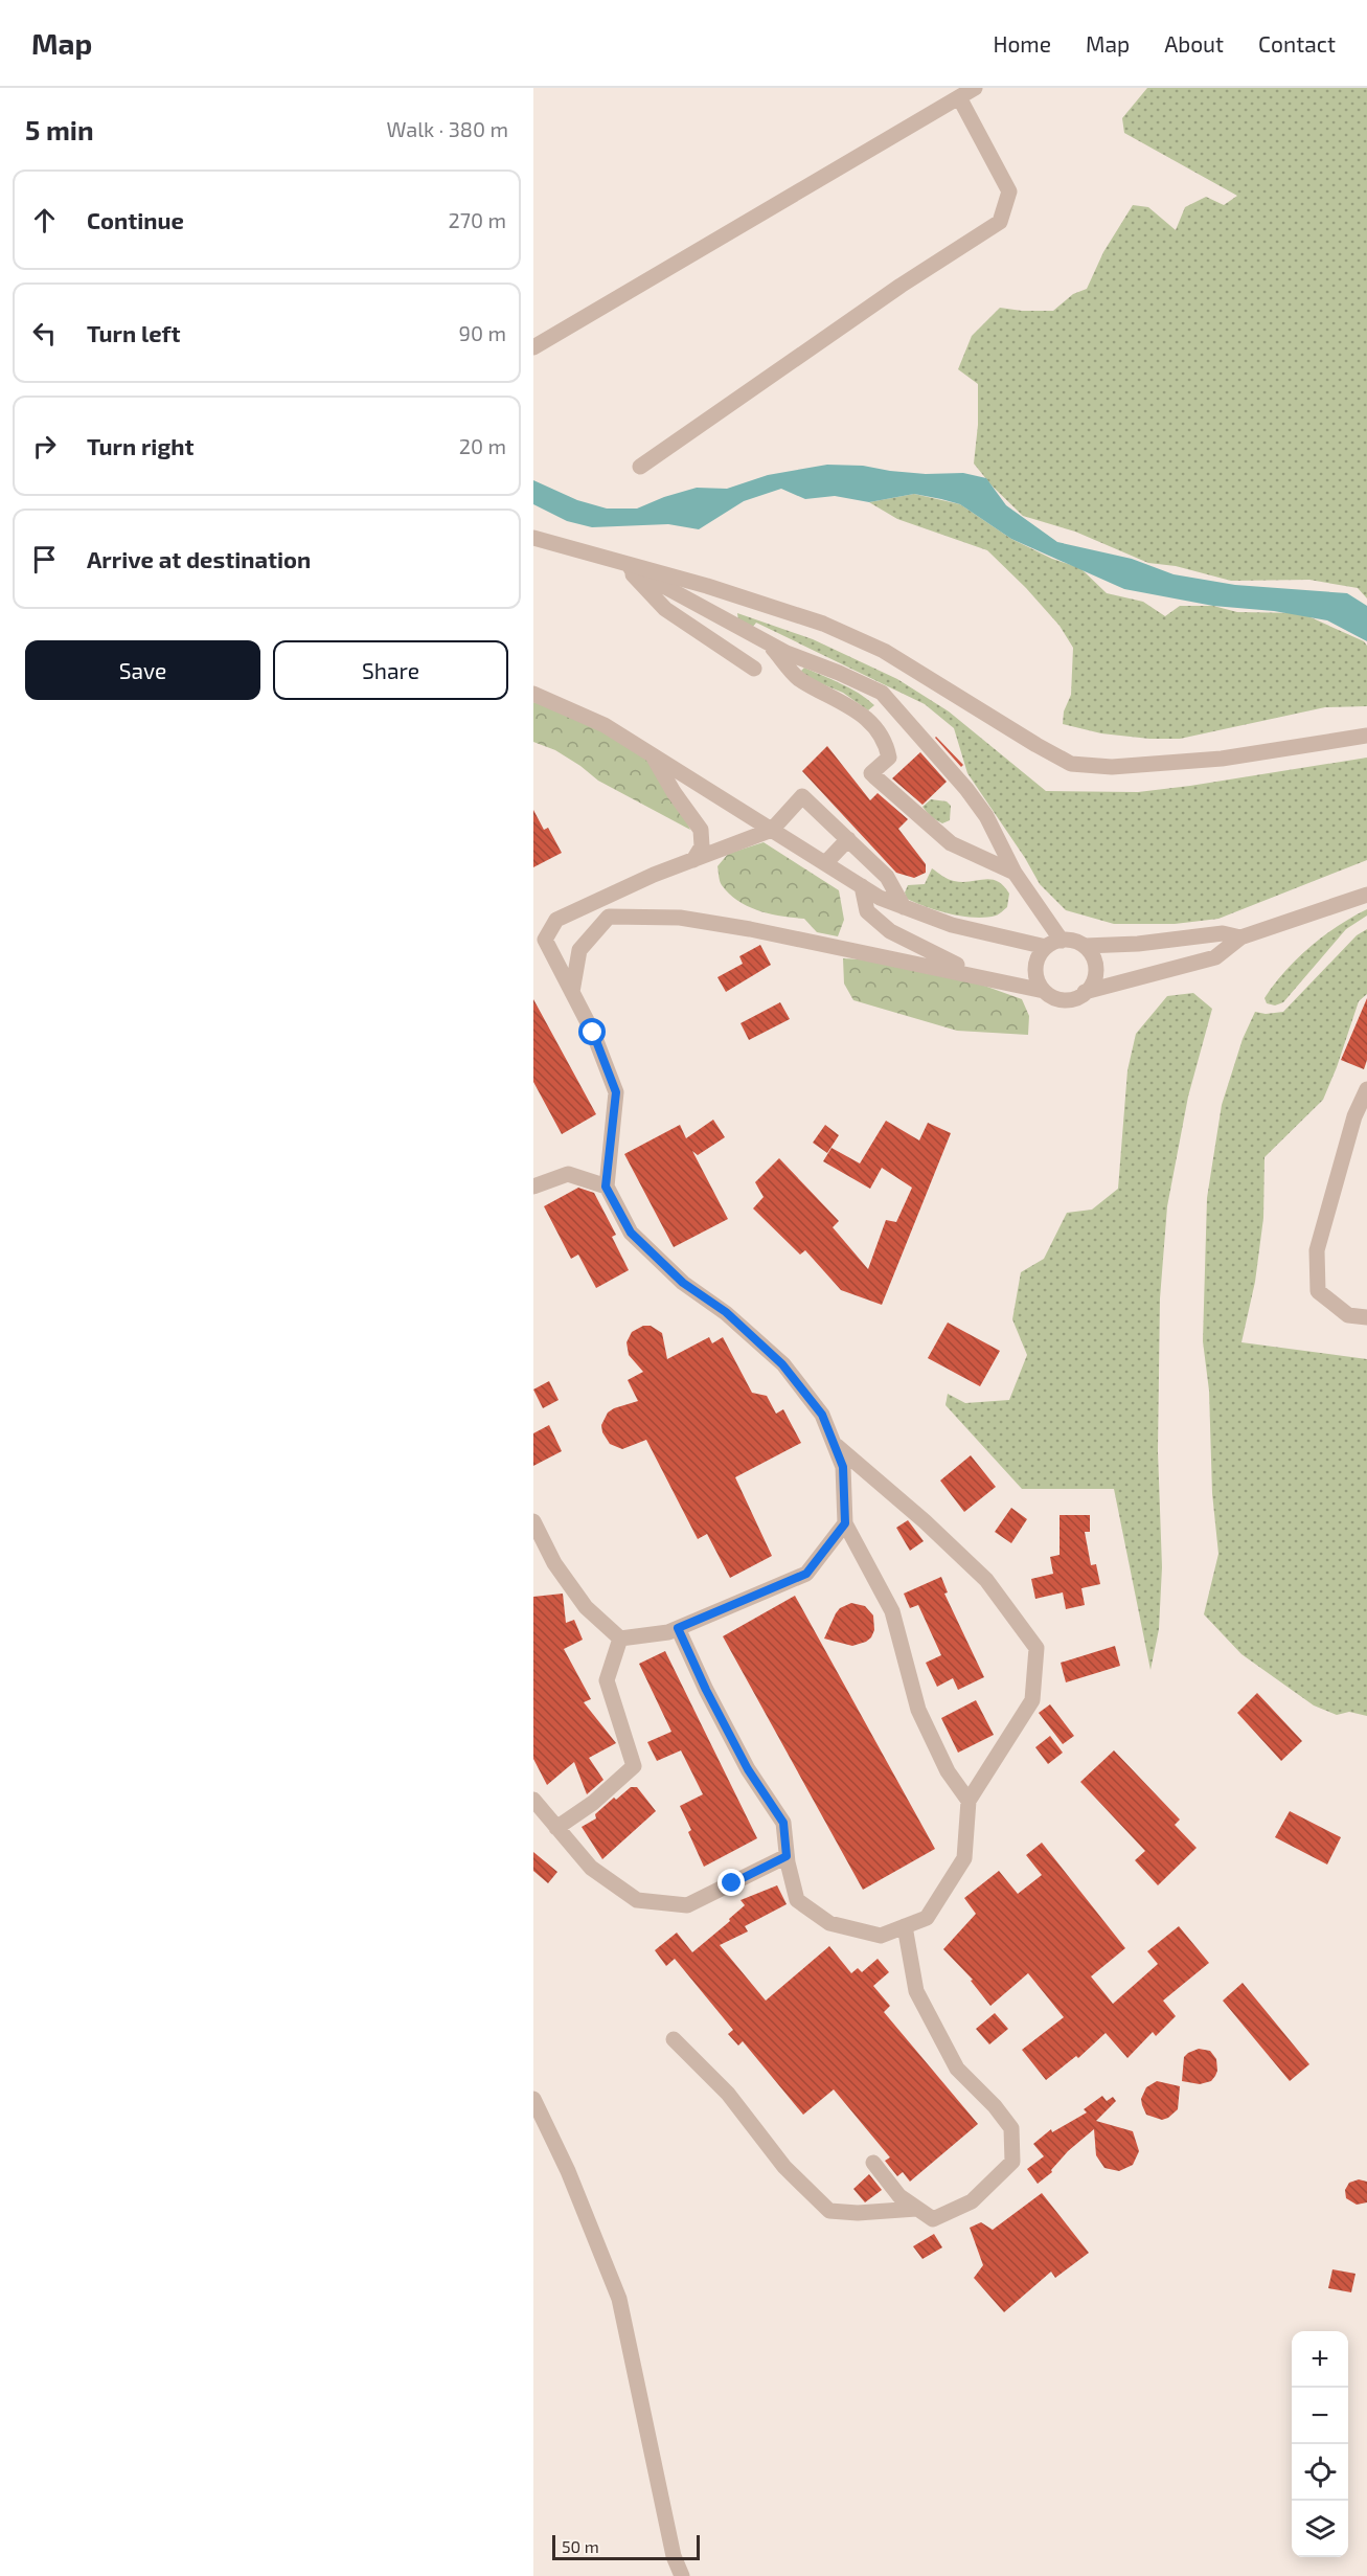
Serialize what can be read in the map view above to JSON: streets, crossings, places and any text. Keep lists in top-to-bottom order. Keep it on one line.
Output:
{"scale_bar":"50 m","page":{"header":"Map","nav":["Home","Map","About","Contact"],"heading":["5 min","Walk · 380 m"],"list":[["Continue","270 m"],["Turn left","90 m"],["Turn right","20 m"],"Arrive at destination"],"buttons":["Save","Share"],"map_buttons":["+","−"],"scale":"50 m"}}
